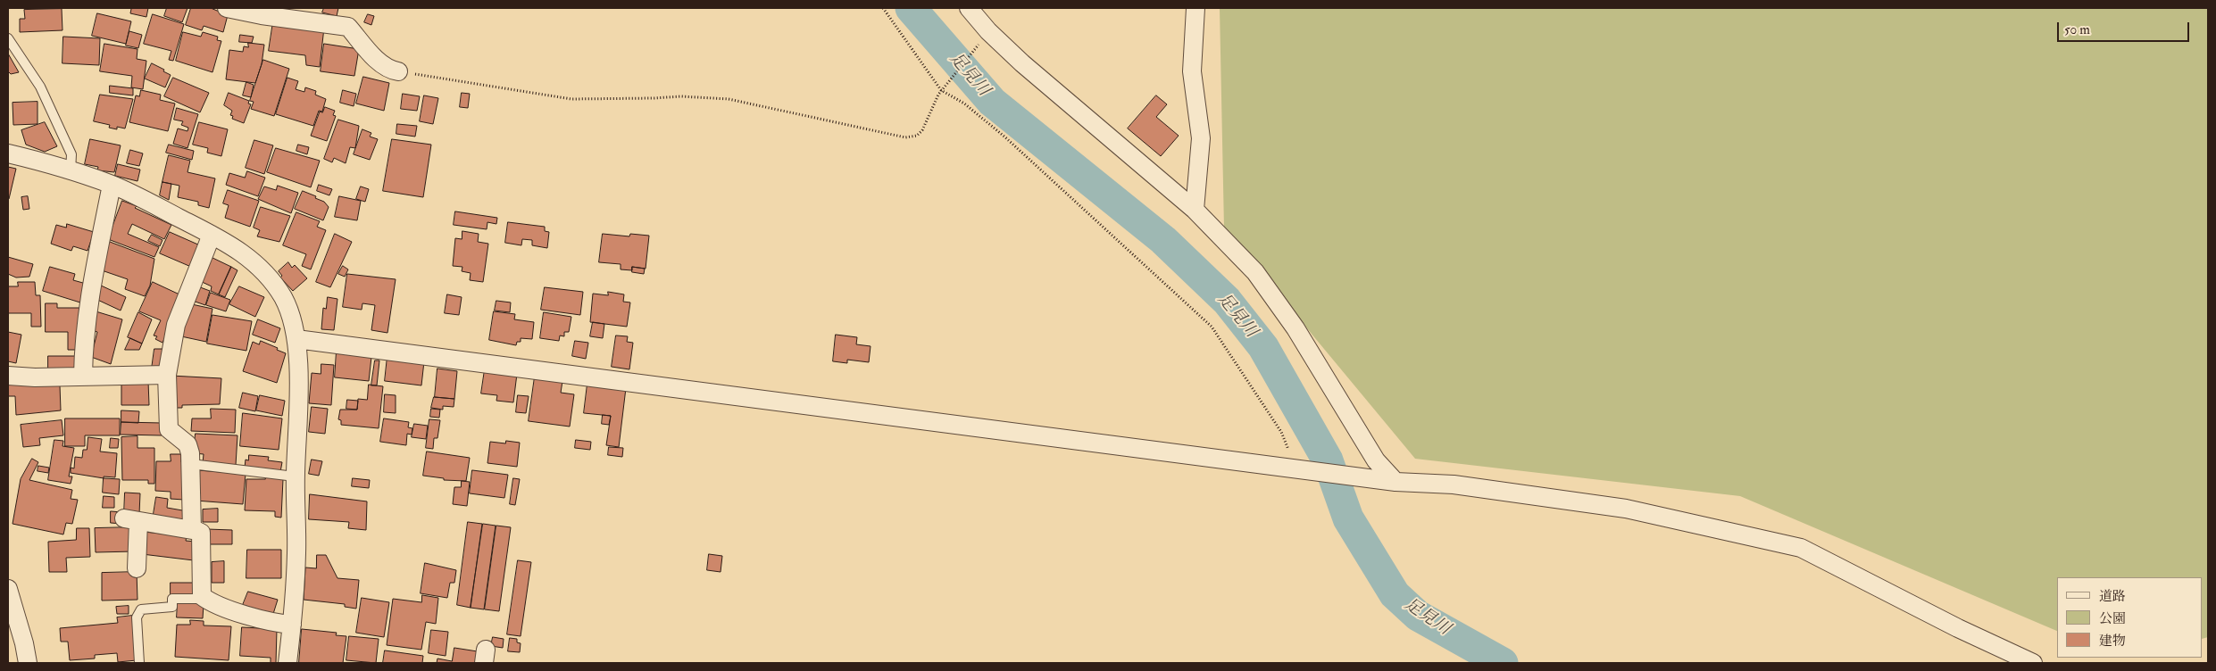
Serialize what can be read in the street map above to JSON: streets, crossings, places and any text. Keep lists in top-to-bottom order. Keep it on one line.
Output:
{"water":["足見川"],"legend":["道路","公園","建物"],"scale_bar":"50 m"}
